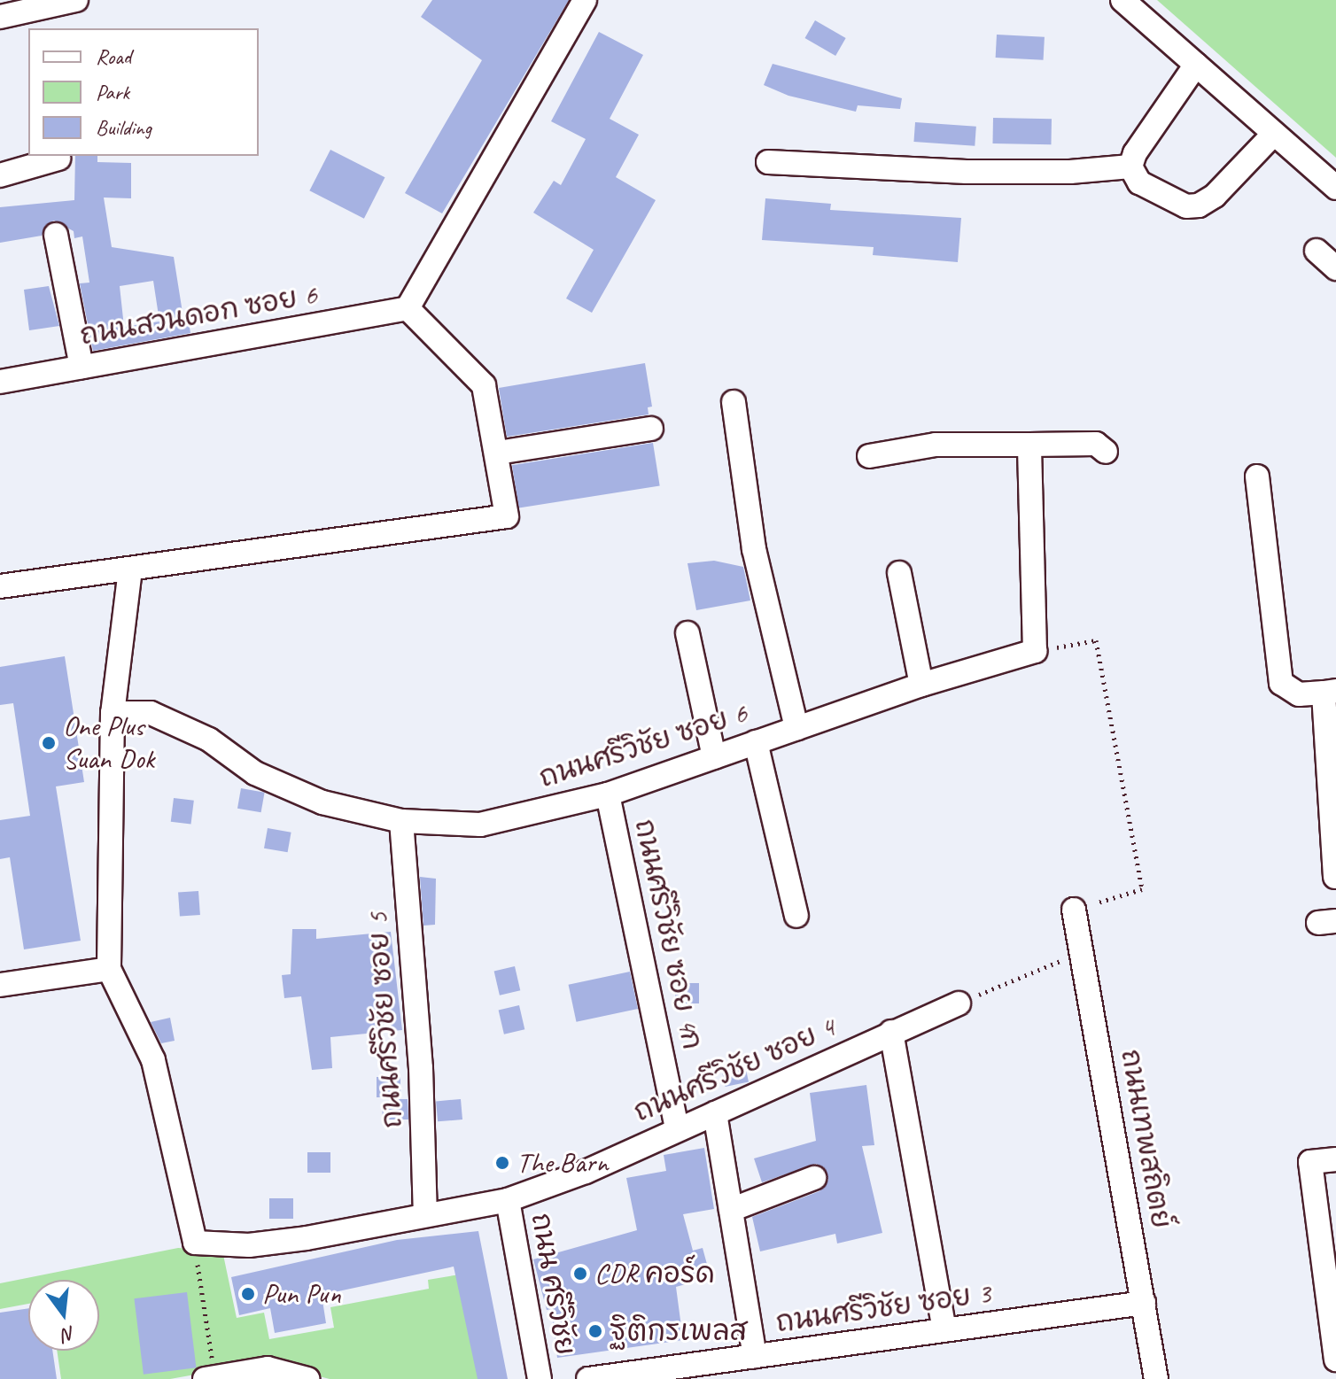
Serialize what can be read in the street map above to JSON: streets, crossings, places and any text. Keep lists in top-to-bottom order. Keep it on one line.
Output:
{"streets":{"street":["ถนนสวนดอก ซอย 6","ถนนศรีวิชัย ซอย 6","ถนนศรีวิชัย ซอย 4ก","ถนนศรีวิชัย ซอย 5","ถนนศรีวิชัย ซอย 4","ถนนเทพสถิตย์","ถนน ศรีวิชัย","ถนนศรีวิชัย ซอย 3"]},"crossings":[["ถนนศรีวิชัย ซอย 6","ถนนศรีวิชัย ซอย 4ก"],["ถนนศรีวิชัย ซอย 6","ถนนศรีวิชัย ซอย 5"],["ถนนศรีวิชัย ซอย 4ก","ถนนศรีวิชัย ซอย 4"],["ถนนศรีวิชัย ซอย 5","ถนนศรีวิชัย ซอย 4"],["ถนนศรีวิชัย ซอย 4","ถนน ศรีวิชัย"],["ถนนเทพสถิตย์","ถนนศรีวิชัย ซอย 3"]],"places":["One Plus Suan Dok","The Barn","CDR คอร์ด","Pun Pun","ฐิติกรเพลส"],"legend":["Road","Park","Building"],"north":"bottom"}
